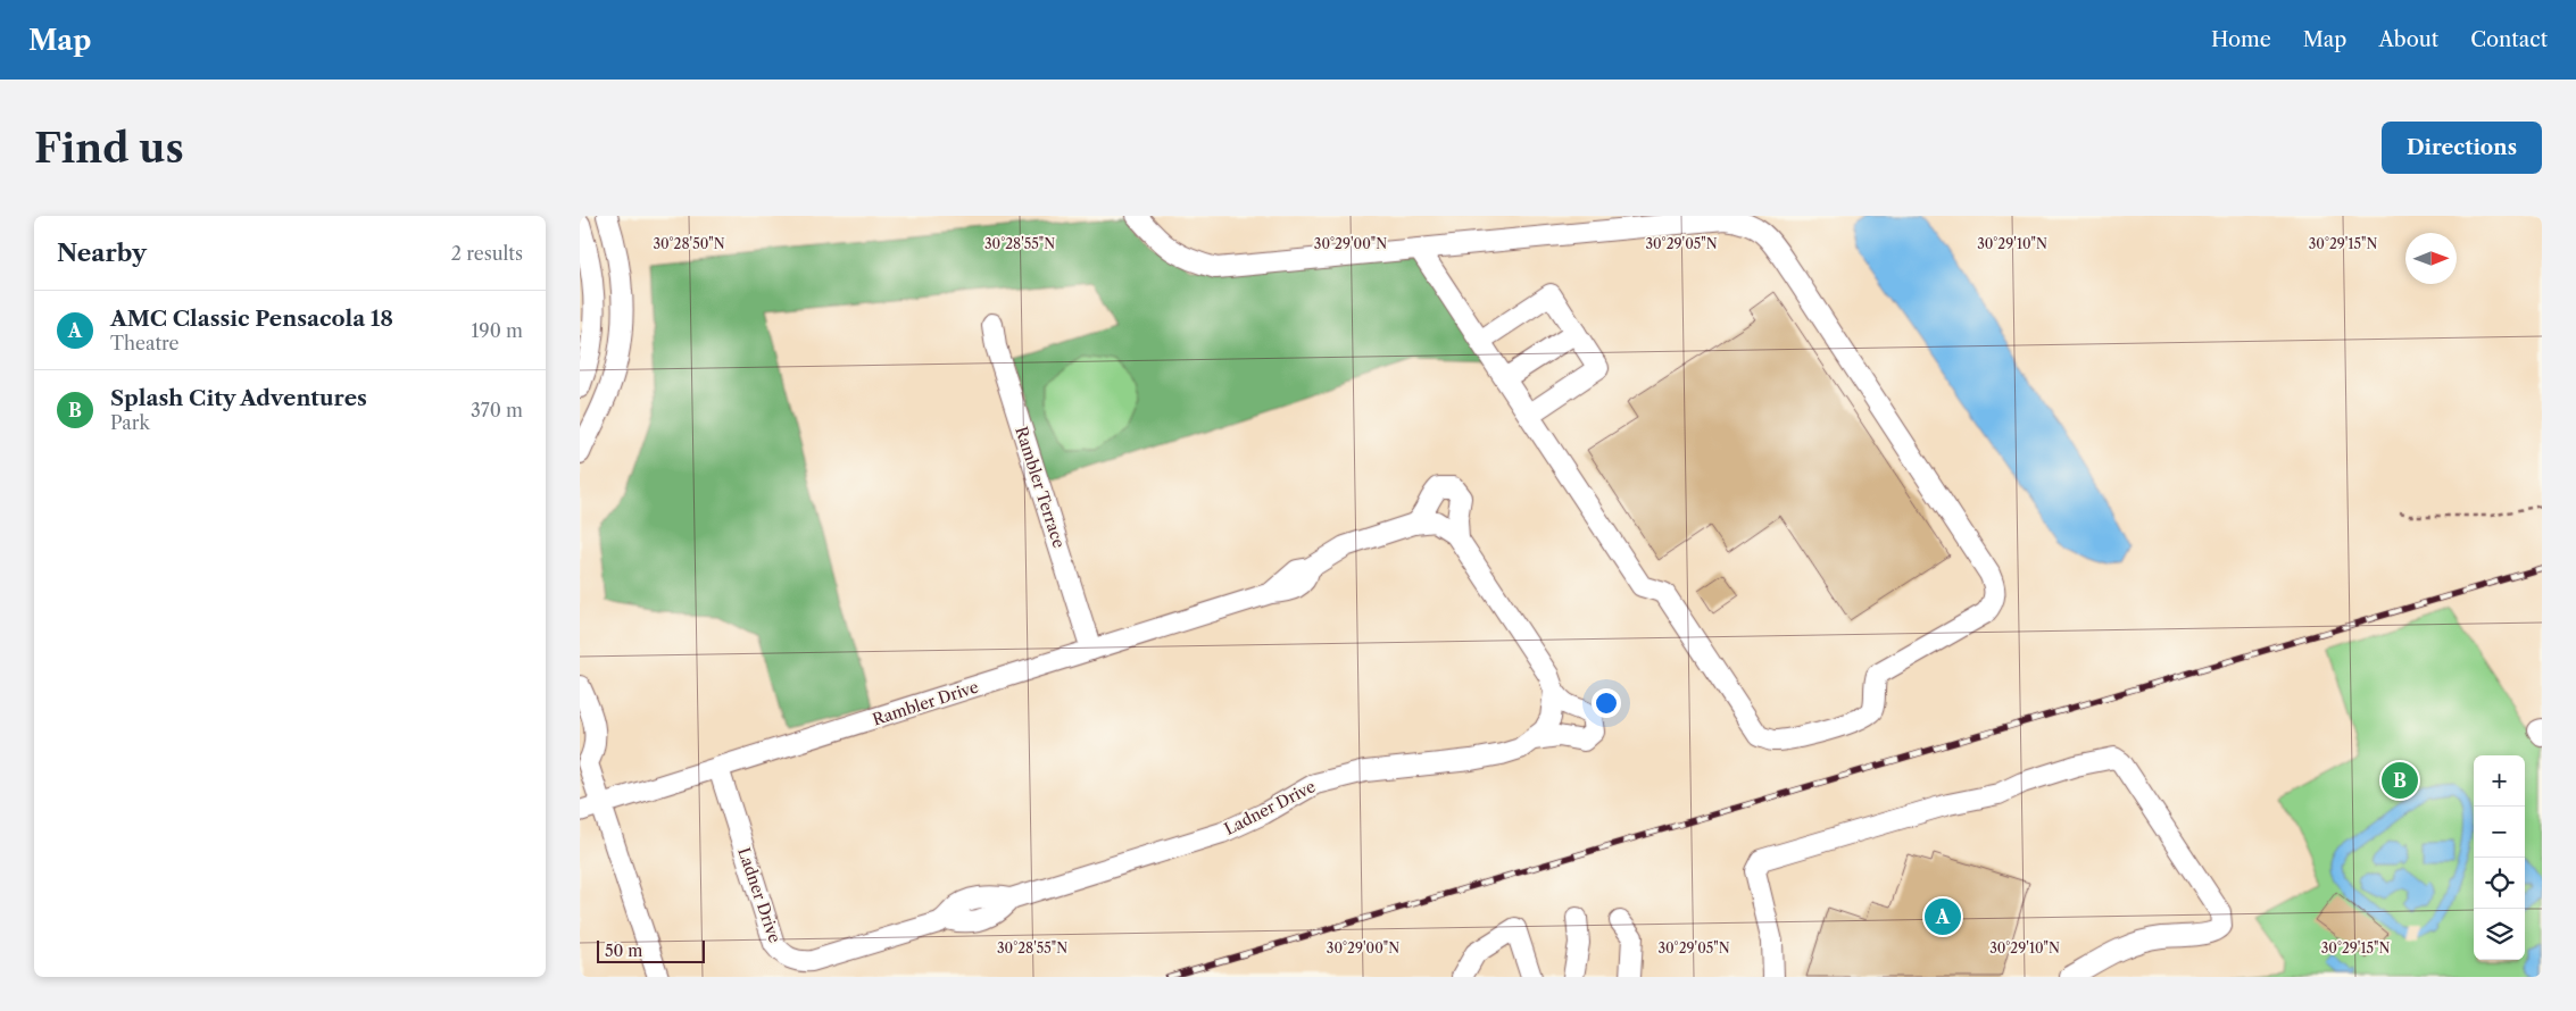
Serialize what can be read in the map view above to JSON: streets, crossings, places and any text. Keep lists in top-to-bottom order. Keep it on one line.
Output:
{"streets":{"street":["Rambler Terrace","Rambler Drive","Ladner Drive"]},"crossings":[["Rambler Terrace","Rambler Drive"],["Rambler Drive","Ladner Drive"]],"scale_bar":"50 m","north":"right","page":{"header":"Map","nav":["Home","Map","About","Contact"],"buttons":"Directions","title":"Find us","heading":["Nearby","2 results"],"list":[{"mark":"A","name":"AMC Classic Pensacola 18","note":"Theatre","value":"190 m"},{"mark":"B","name":"Splash City Adventures","note":"Park","value":"370 m"}],"map_buttons":["+","−"],"pins":["B","A"],"scale":"50 m"},"coordinates":["30°28'50\"N","30°28'55\"N","30°29'00\"N","30°29'05\"N","30°29'10\"N","30°29'15\"N"]}
